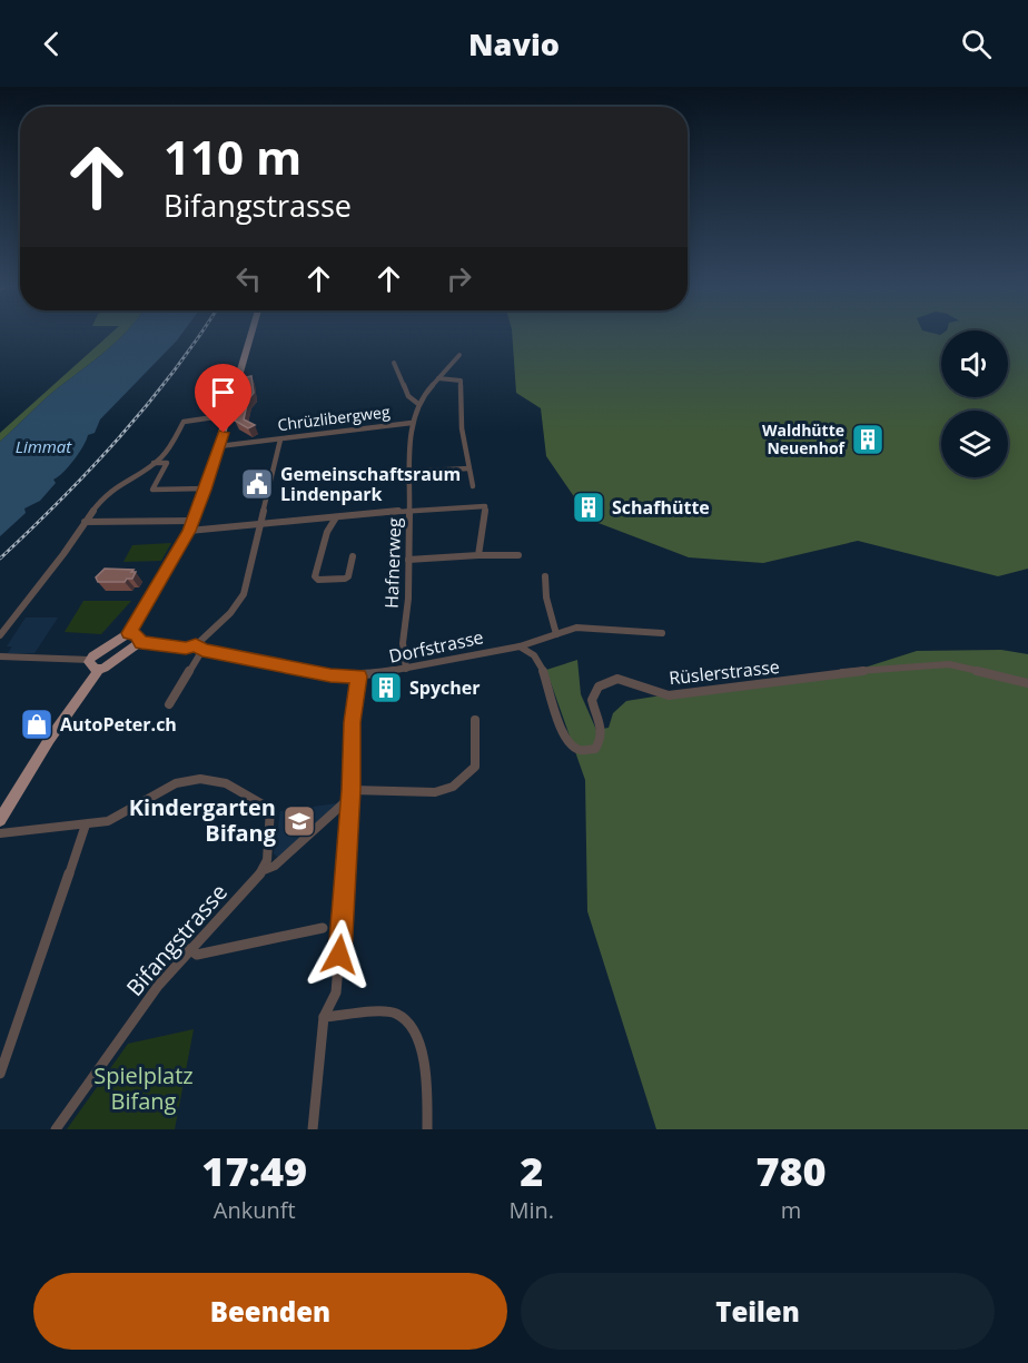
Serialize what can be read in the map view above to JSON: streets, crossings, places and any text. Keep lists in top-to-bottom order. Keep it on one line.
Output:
{"streets":{"street":["Chrüzlibergweg","Hafnerweg","Dorfstrasse","Rüslerstrasse","Bifangstrasse"]},"crossings":[["Chrüzlibergweg","Hafnerweg"],["Hafnerweg","Dorfstrasse"],["Dorfstrasse","Rüslerstrasse"]],"water":["Limmat"],"parks":["Spielplatz Bifang"],"places":{"building":["Waldhütte Neuenhof","Schafhütte","Spycher"],"public building":["Gemeinschaftsraum Lindenpark"],"shop":["AutoPeter.ch"],"school or university":["Kindergarten Bifang"]},"page":{"header":"Navio","turn":["110 m","Bifangstrasse"],"eta":["17:49","Ankunft","2","Min.","780","m"],"buttons":["Beenden","Teilen"]}}
